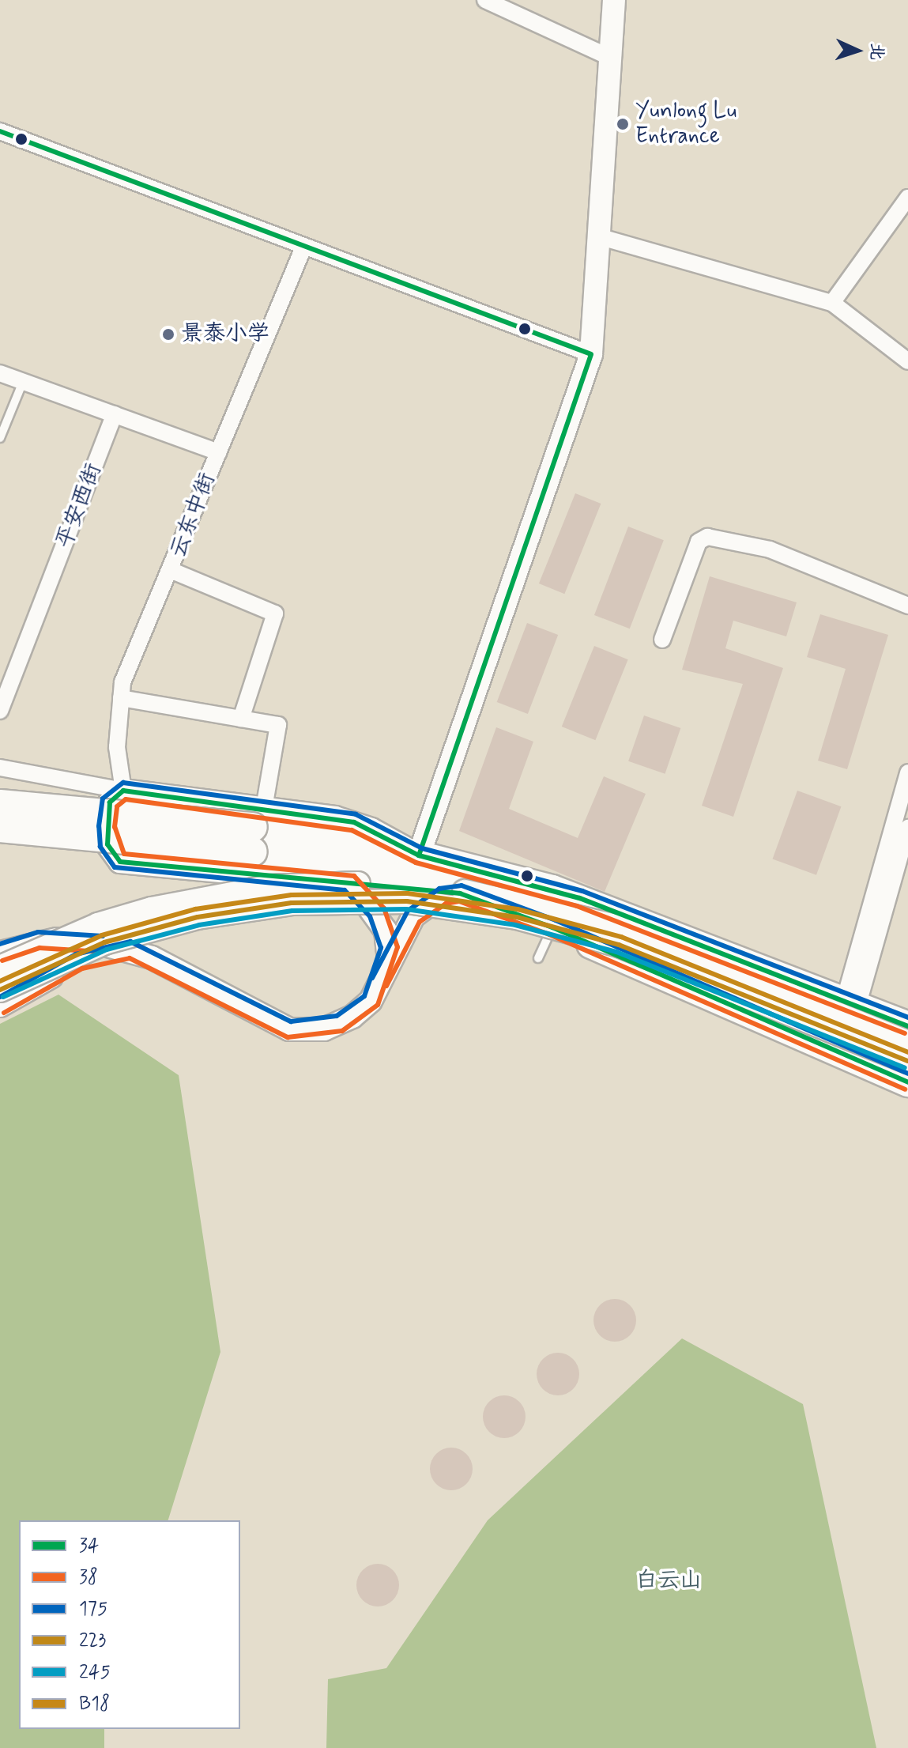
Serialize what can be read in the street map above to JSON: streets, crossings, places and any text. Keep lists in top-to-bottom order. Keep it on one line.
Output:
{"streets":{"street":["平安西街","云东中街"]},"parks":["白云山"],"places":["Yunlong Lu Entrance","景泰小学"],"lines":["transit line 34","transit line 175","transit line 38","transit line B18","transit line 223","transit line 245"],"legend":["34","38","175","223","245","B18"],"north":"right"}
